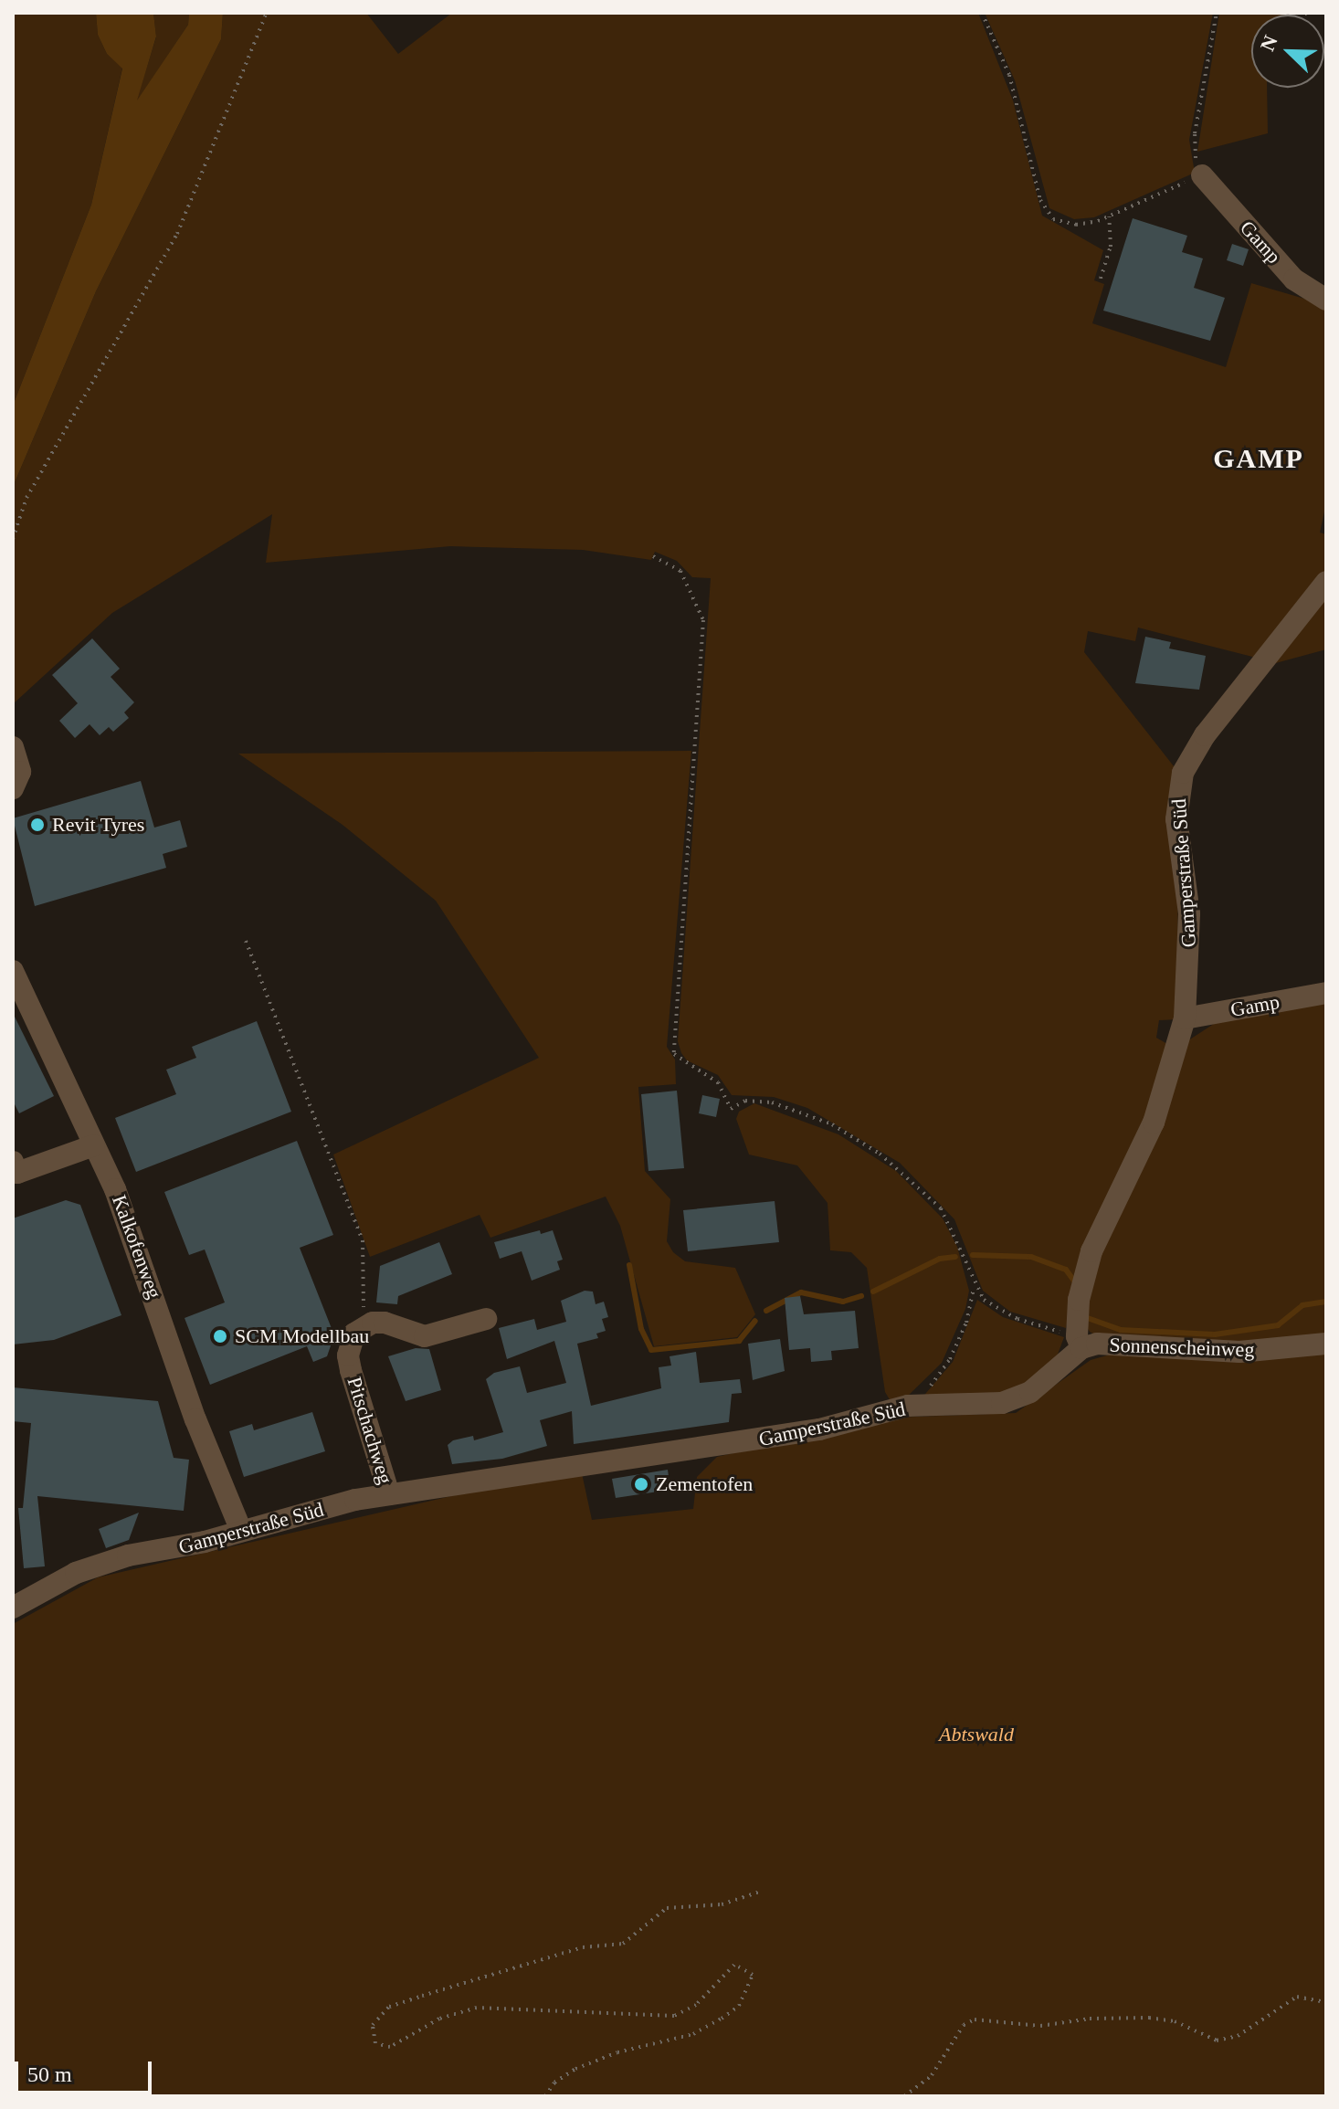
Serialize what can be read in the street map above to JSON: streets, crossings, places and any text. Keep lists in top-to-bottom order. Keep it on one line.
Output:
{"streets":{"street":["Gamp","Gamperstraße Süd","Kalkofenweg","Sonnenscheinweg","Pitschachweg"]},"crossings":[["Gamp","Gamperstraße Süd"],["Gamperstraße Süd","Kalkofenweg"],["Gamperstraße Süd","Sonnenscheinweg"],["Gamperstraße Süd","Pitschachweg"]],"districts":["GAMP"],"parks":["Abtswald"],"places":["Revit Tyres","SCM Modellbau","Zementofen"],"scale_bar":"50 m","north":"top left"}
